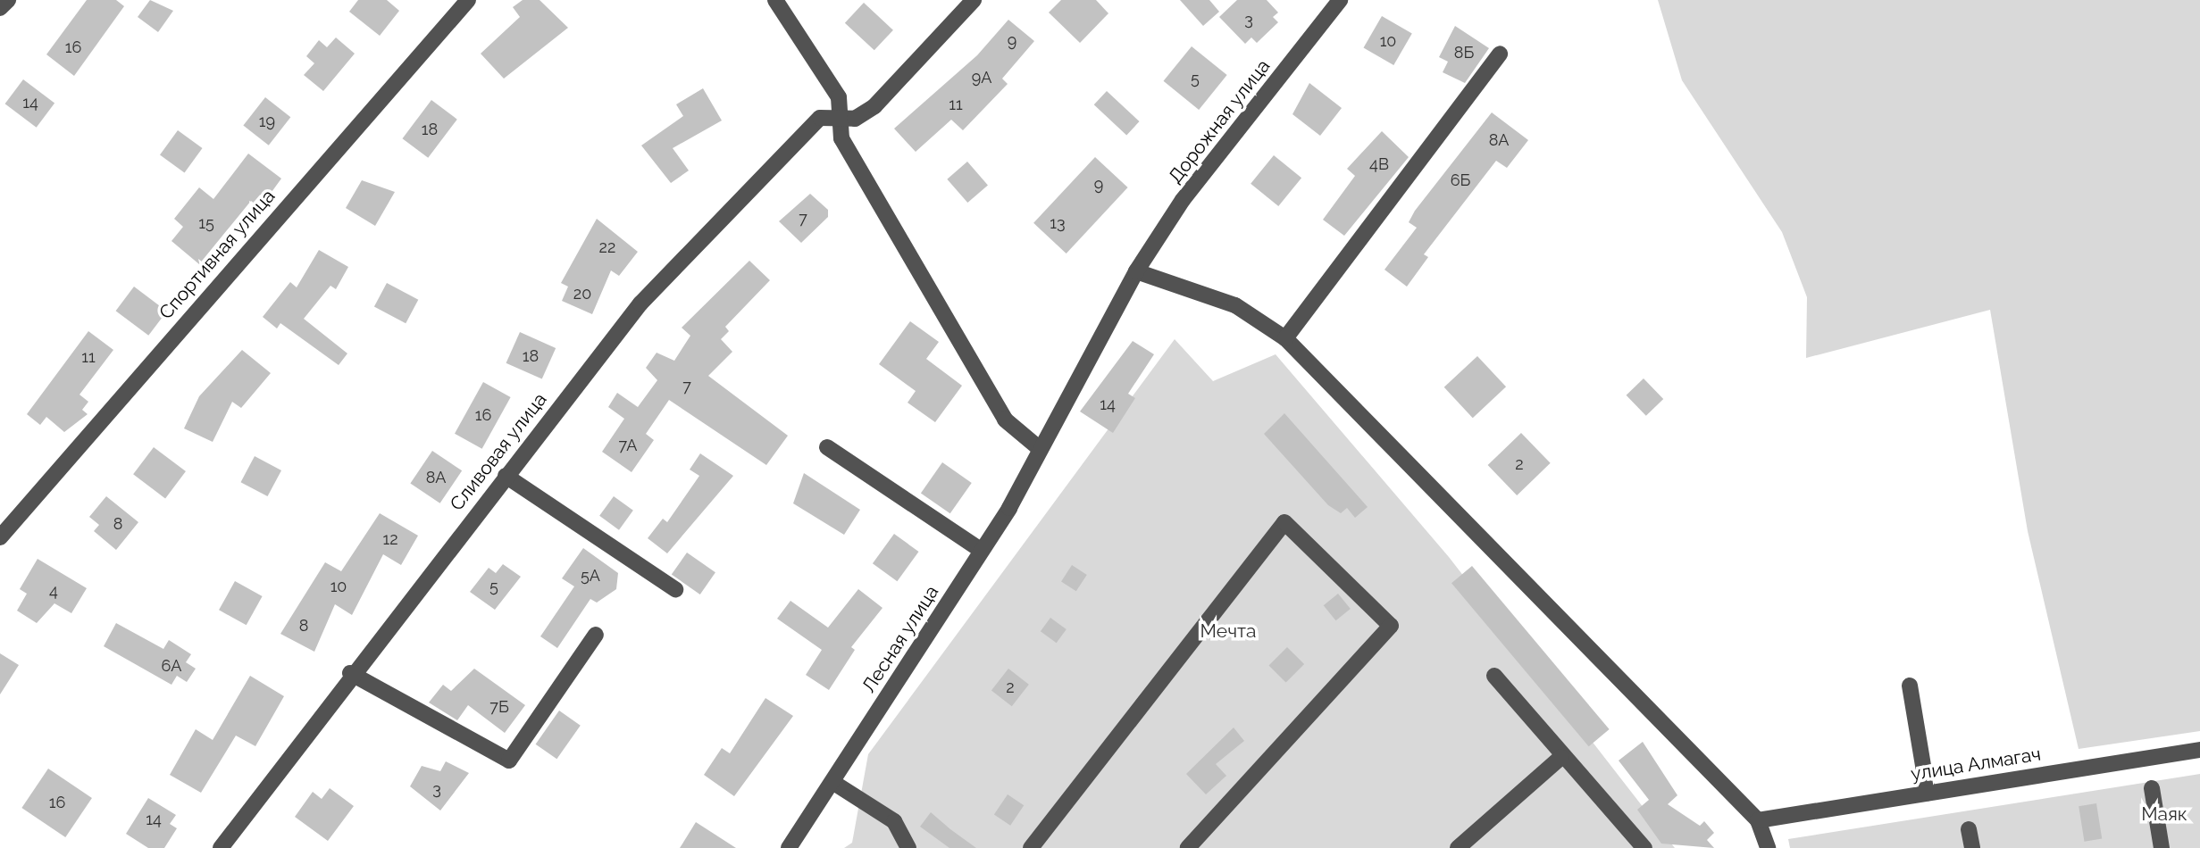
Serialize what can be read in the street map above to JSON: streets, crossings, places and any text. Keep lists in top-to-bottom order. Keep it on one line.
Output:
{"streets":{"street":["Дорожная улица","Спортивная улица","Сливовая улица","Лесная улица","улица Алмагач"]},"crossings":[["Дорожная улица","Лесная улица"]],"parks":["Мечта","Маяк"],"house_numbers":["3","9","10","16","8Б","9А","5","14","11","19","18","8А","4В","6Б","9","7","15","13","22","20","18","11","7","14","16","7А","2","8А","8","12","5А","10","5","4","8","6А","2","7Б","3","16","14"]}
